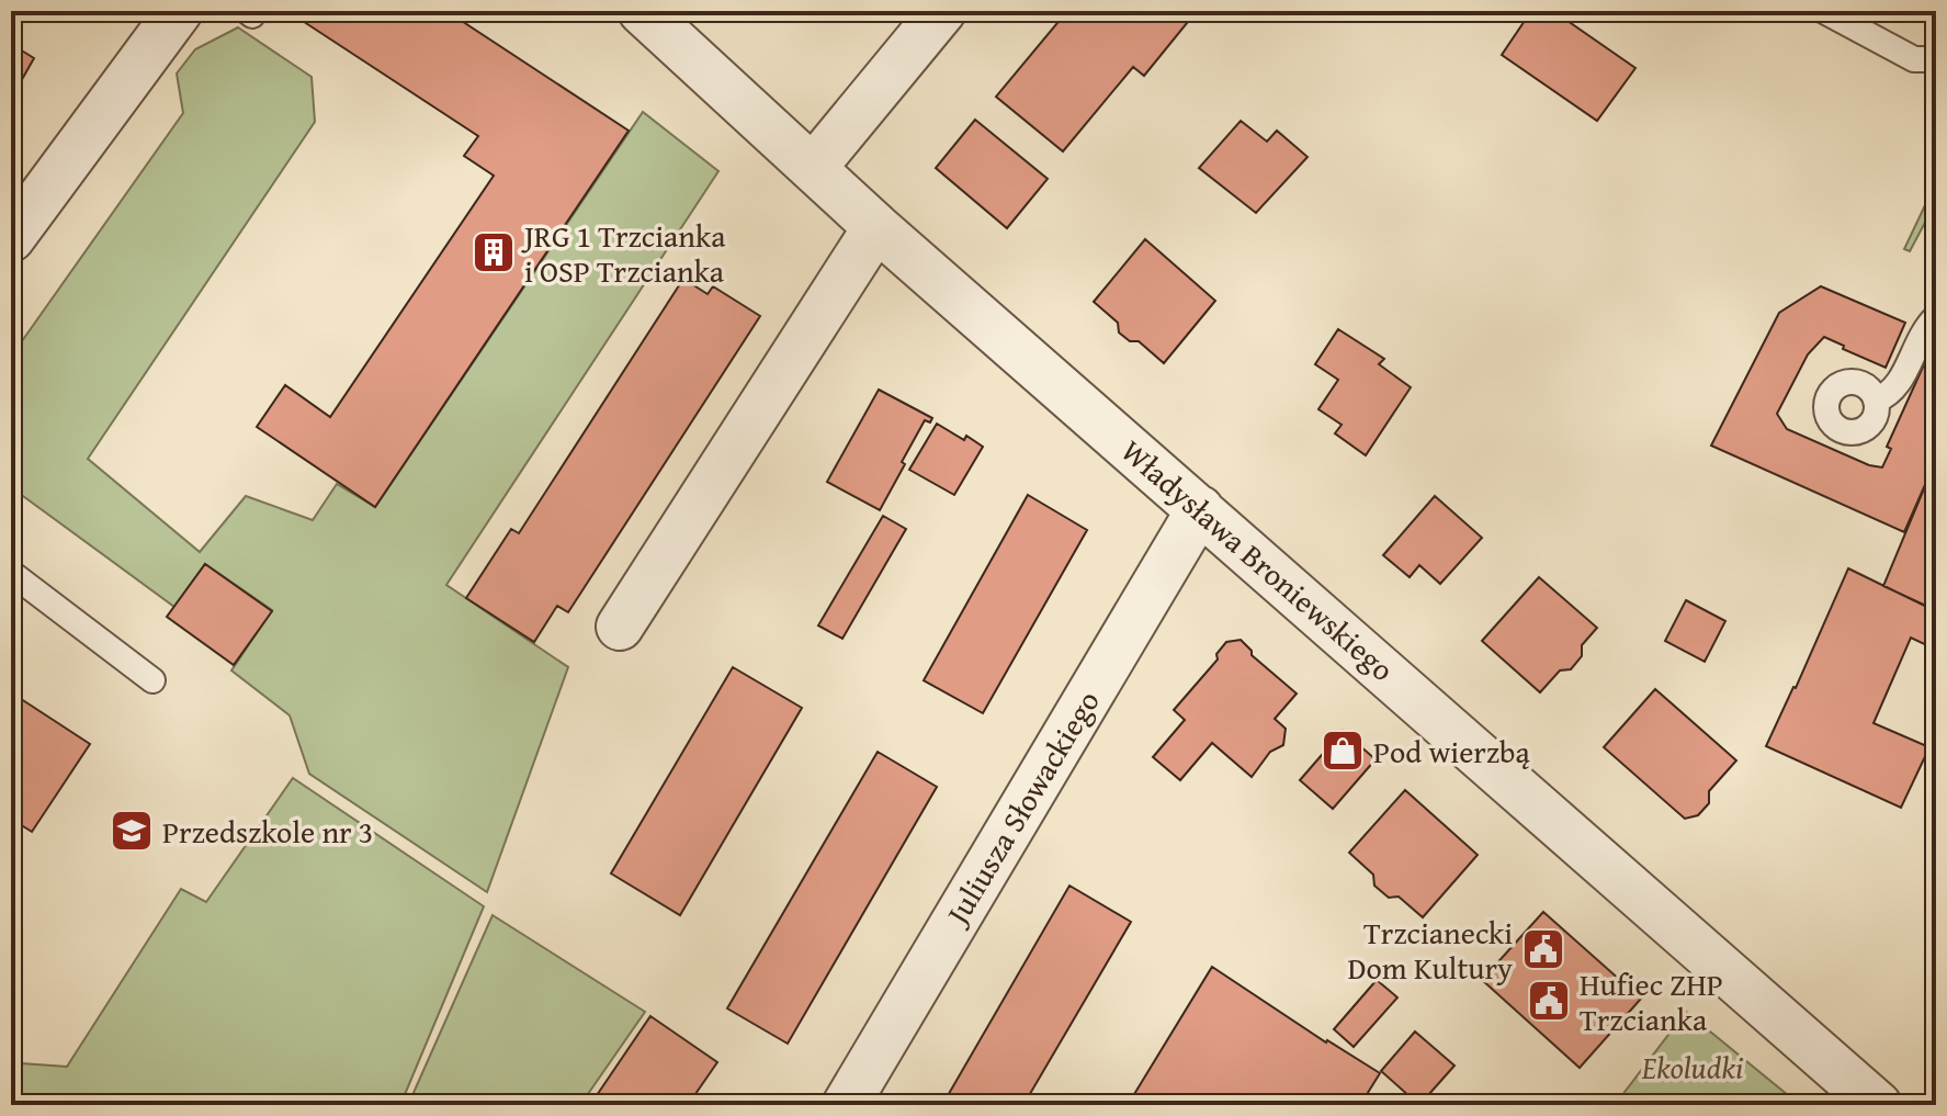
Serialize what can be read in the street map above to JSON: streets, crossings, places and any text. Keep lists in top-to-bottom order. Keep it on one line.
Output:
{"streets":{"street":["Władysława Broniewskiego","Juliusza Słowackiego"]},"crossings":[["Władysława Broniewskiego","Juliusza Słowackiego"]],"parks":["Ekoludki"],"places":{"building":["JRG 1 Trzcianka i OSP Trzcianka"],"shop":["Pod wierzbą"],"school or university":["Przedszkole nr 3"],"public building":["Trzcianecki Dom Kultury","Hufiec ZHP Trzcianka"]}}
